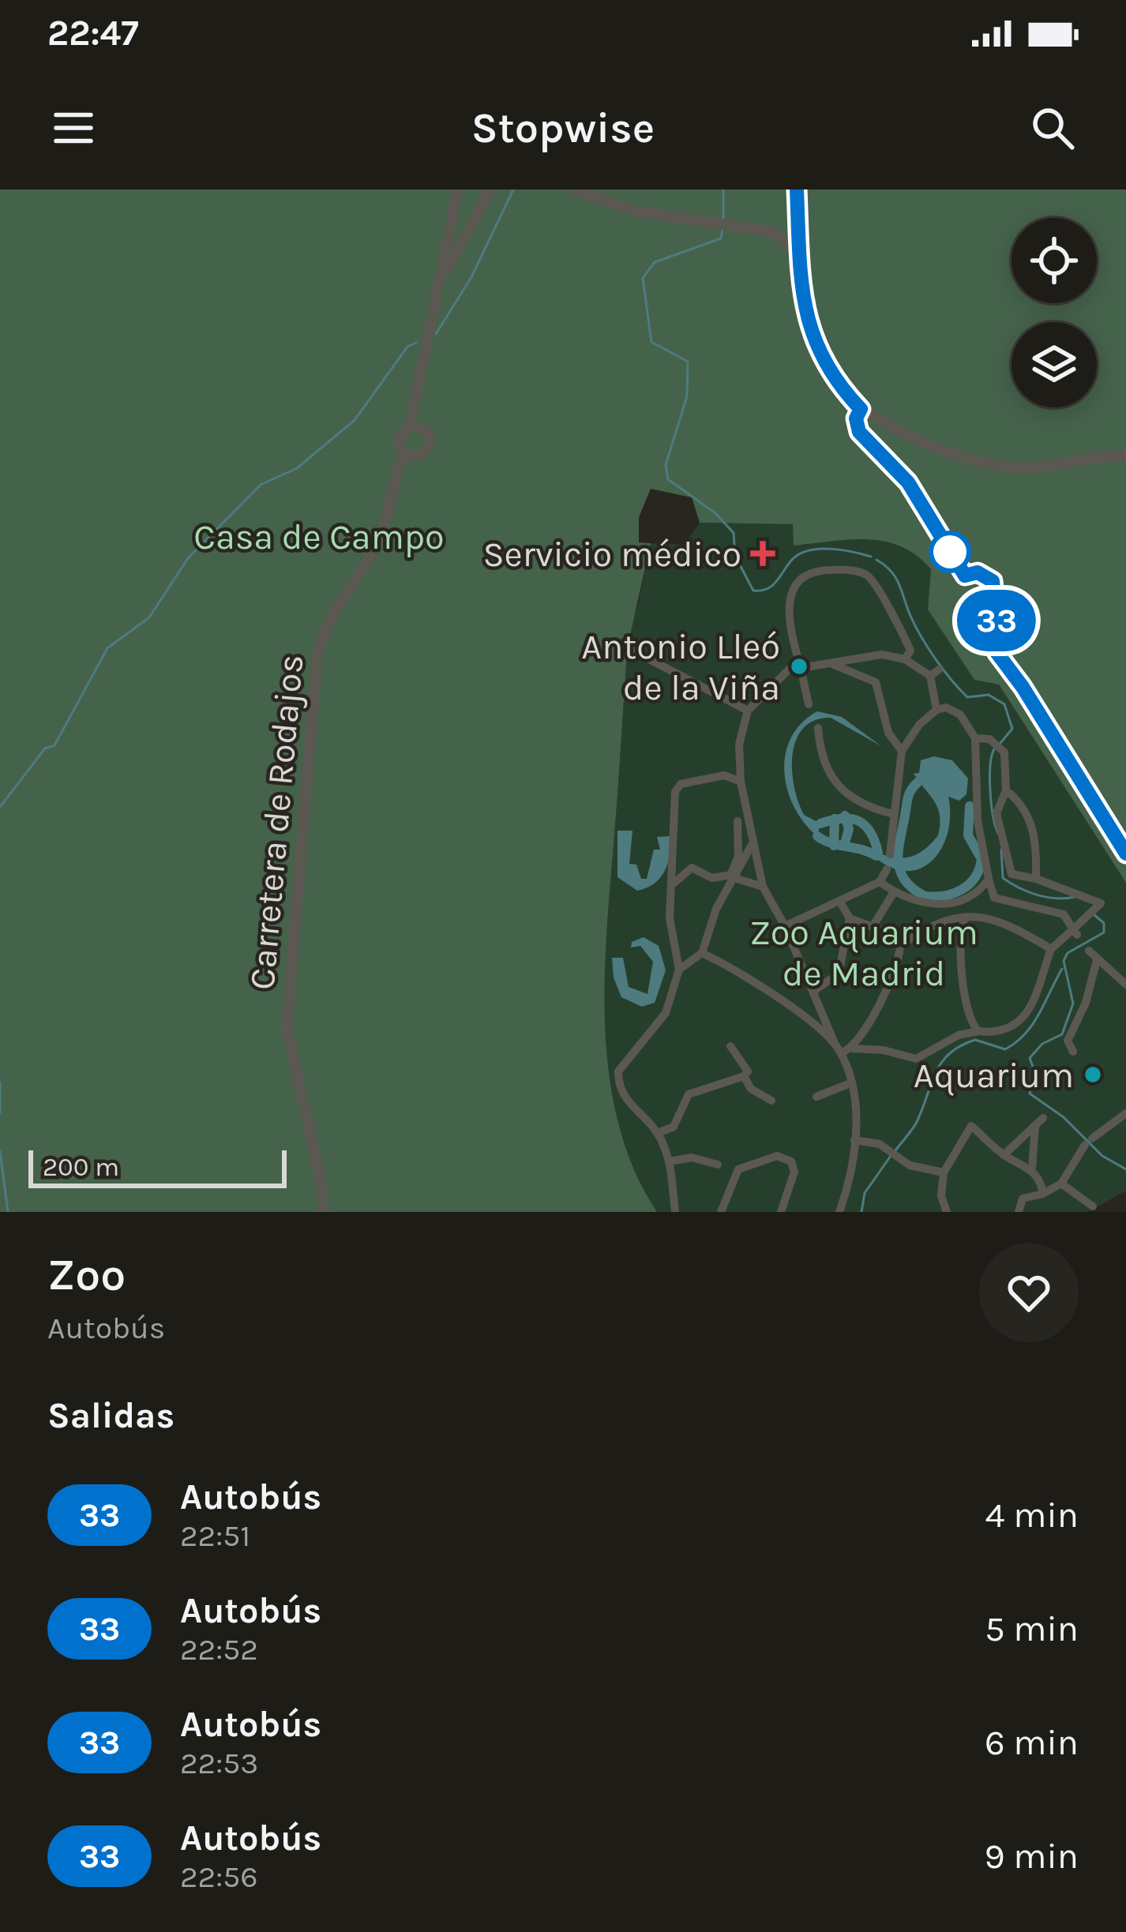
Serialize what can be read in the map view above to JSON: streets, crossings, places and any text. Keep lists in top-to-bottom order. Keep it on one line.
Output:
{"streets":{"street":["Carretera de Rodajos"]},"parks":["Casa de Campo","Zoo Aquarium de Madrid"],"places":{"health":["Servicio médico"],"other":["Antonio Lleó de la Viña","Aquarium"]},"lines":["bus line 33"],"scale_bar":"200 m","page":{"status":"22:47","header":"Stopwise","on_map":"33","scale":"200 m","heading":[["Zoo","Autobús"],"Salidas"],"list":[{"mark":"33","name":"Autobús","note":"22:51","value":"4 min"},{"mark":"33","name":"Autobús","note":"22:52","value":"5 min"},{"mark":"33","name":"Autobús","note":"22:53","value":"6 min"},{"mark":"33","name":"Autobús","note":"22:56","value":"9 min"}]}}
